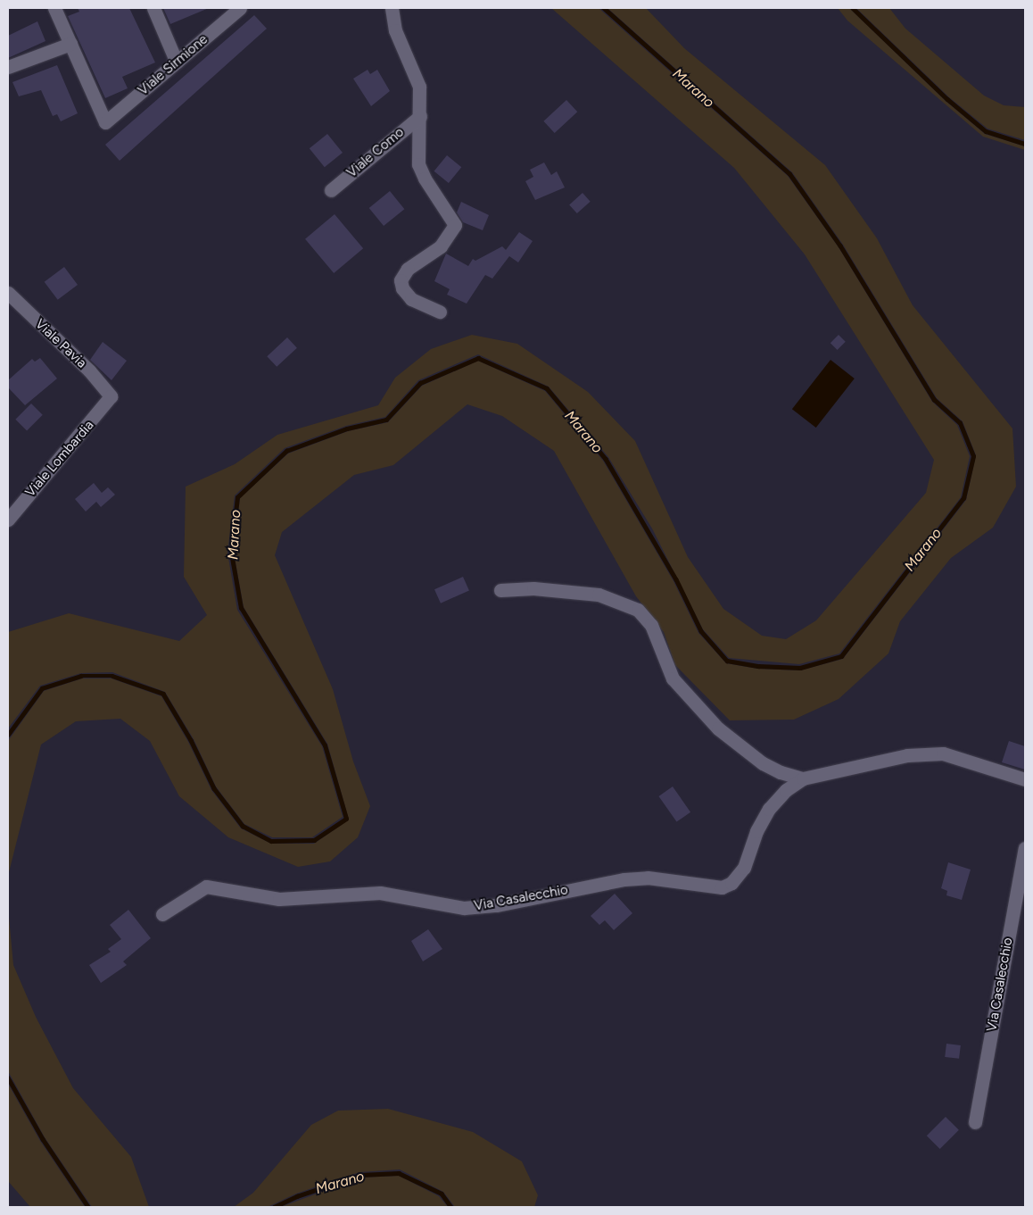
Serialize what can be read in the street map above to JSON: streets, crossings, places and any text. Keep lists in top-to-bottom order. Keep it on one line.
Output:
{"streets":{"street":["Viale Sirmione","Viale Como","Viale Pavia","Viale Lombardia","Via Casalecchio"]},"crossings":[["Viale Pavia","Viale Lombardia"]],"water":["Marano"]}
